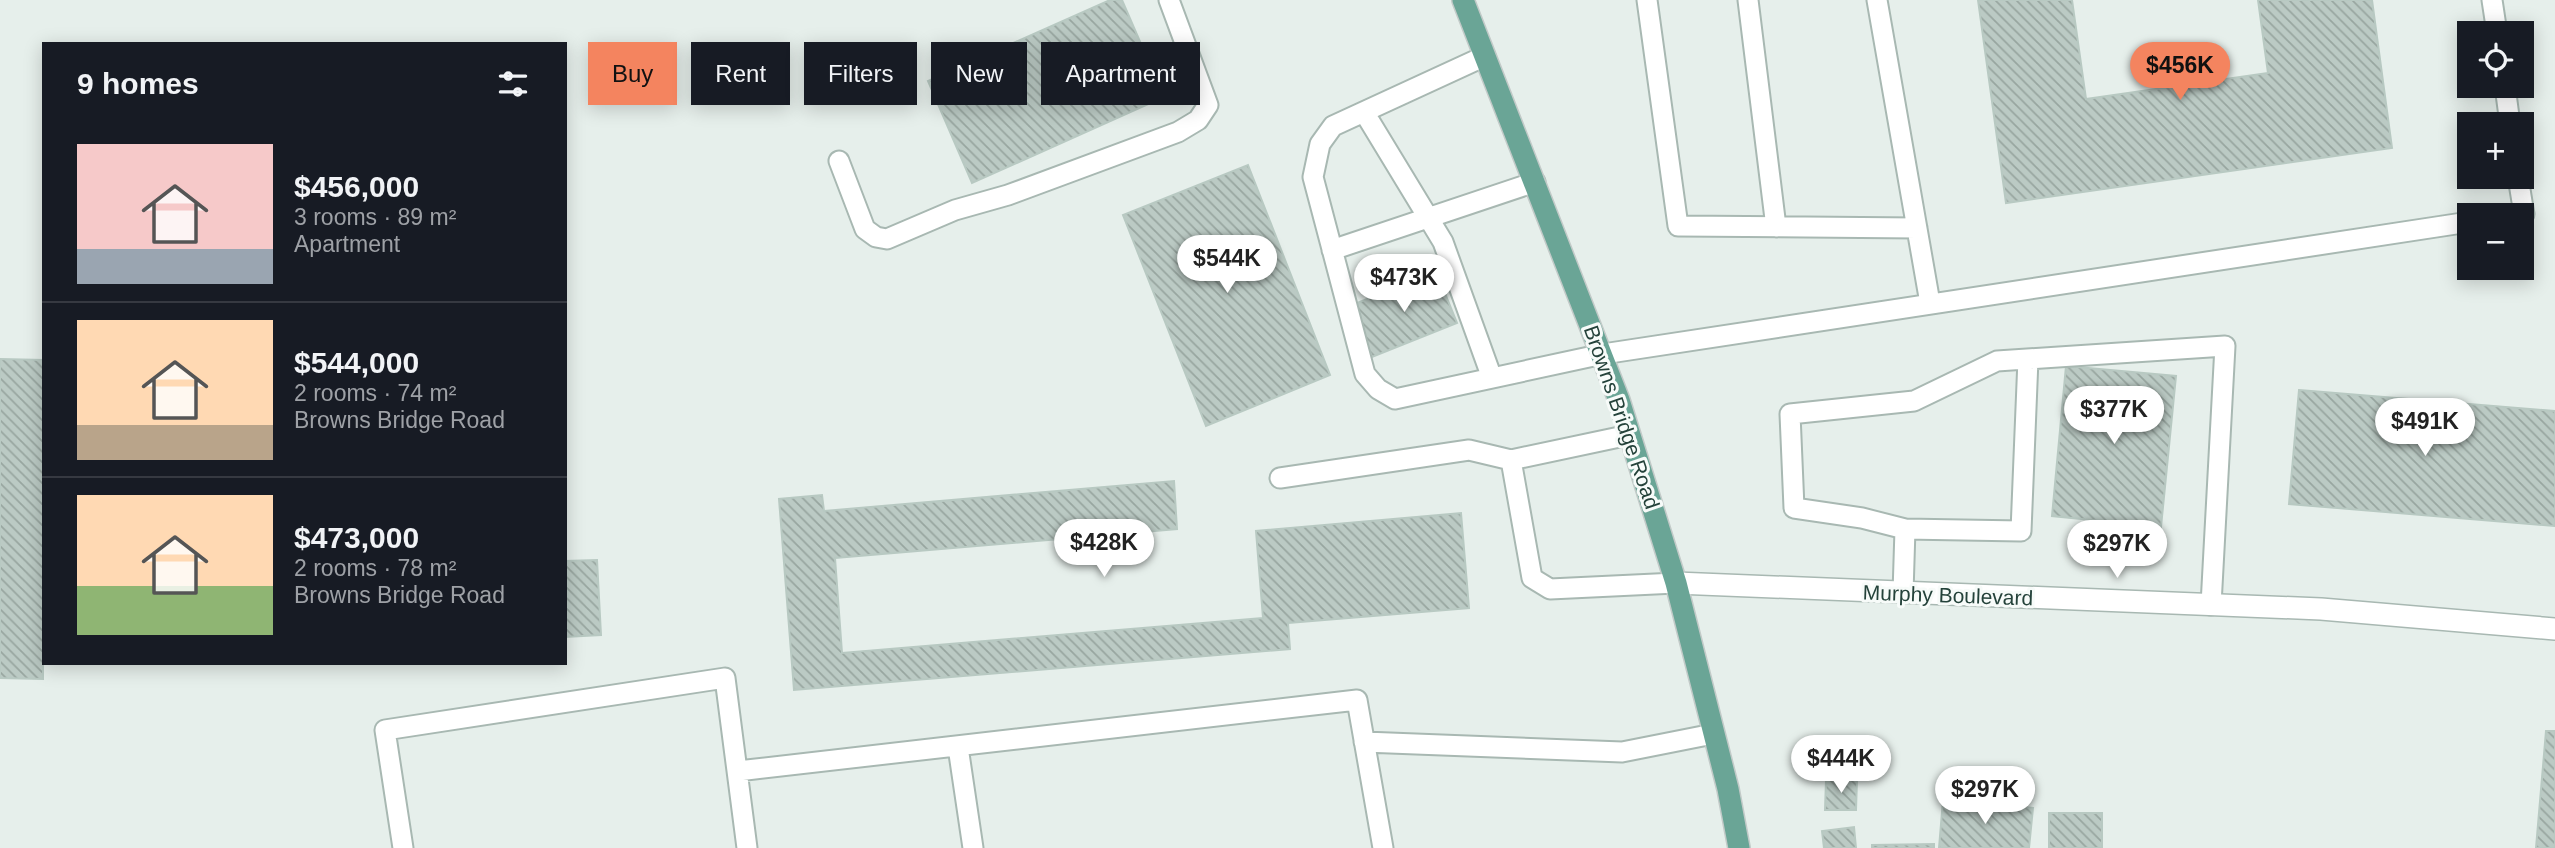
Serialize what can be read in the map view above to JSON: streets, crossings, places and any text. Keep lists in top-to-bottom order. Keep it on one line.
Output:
{"streets":{"main road":["Browns Bridge Road"],"street":["Murphy Boulevard"]},"crossings":[["Browns Bridge Road","Murphy Boulevard"]],"page":{"map_buttons":["+","−"],"price":["$456K","$544K","$473K","$377K","$491K","$428K","$297K","$444K","$297K"],"chip":["Buy","Rent","Filters","New","Apartment"],"heading":"9 homes","list":[{"name":"$456,000","note":"3 rooms · 89 m² · Apartment"},{"name":"$544,000","note":"2 rooms · 74 m² · Browns Bridge Road"},{"name":"$473,000","note":"2 rooms · 78 m² · Browns Bridge Road"}]}}
